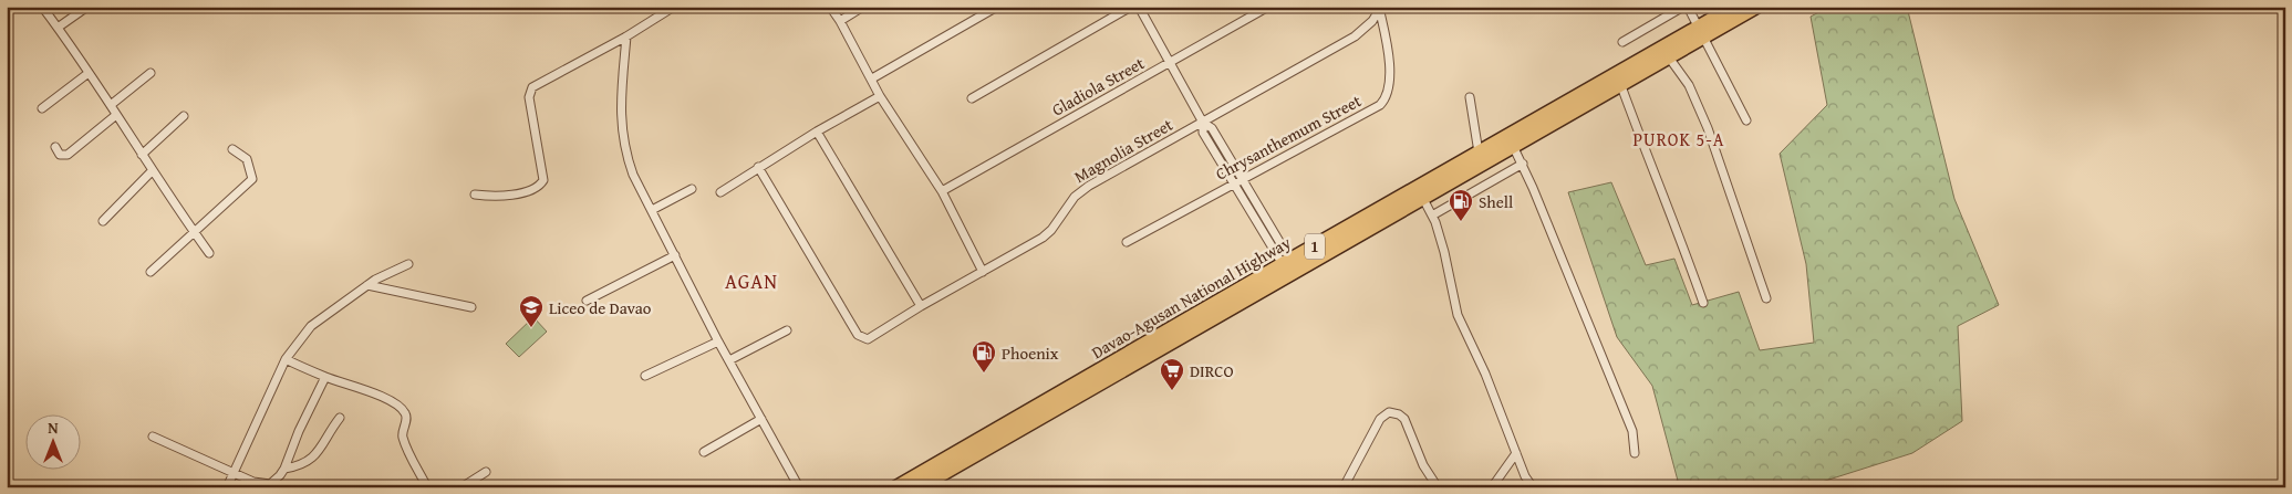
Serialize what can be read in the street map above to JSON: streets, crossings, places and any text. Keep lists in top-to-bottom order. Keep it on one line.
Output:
{"streets":{"highway":["1","Davao-Agusan National Highway"],"street":["Gladiola Street","Chrysanthemum Street","Magnolia Street"]},"crossings":[["Chrysanthemum Street","Magnolia Street"]],"districts":["PUROK 5-A","AGAN"],"places":{"fuel station":["Shell","Phoenix"],"school or university":["Liceo de Davao"],"supermarket":["DIRCO"]},"north":"top"}
